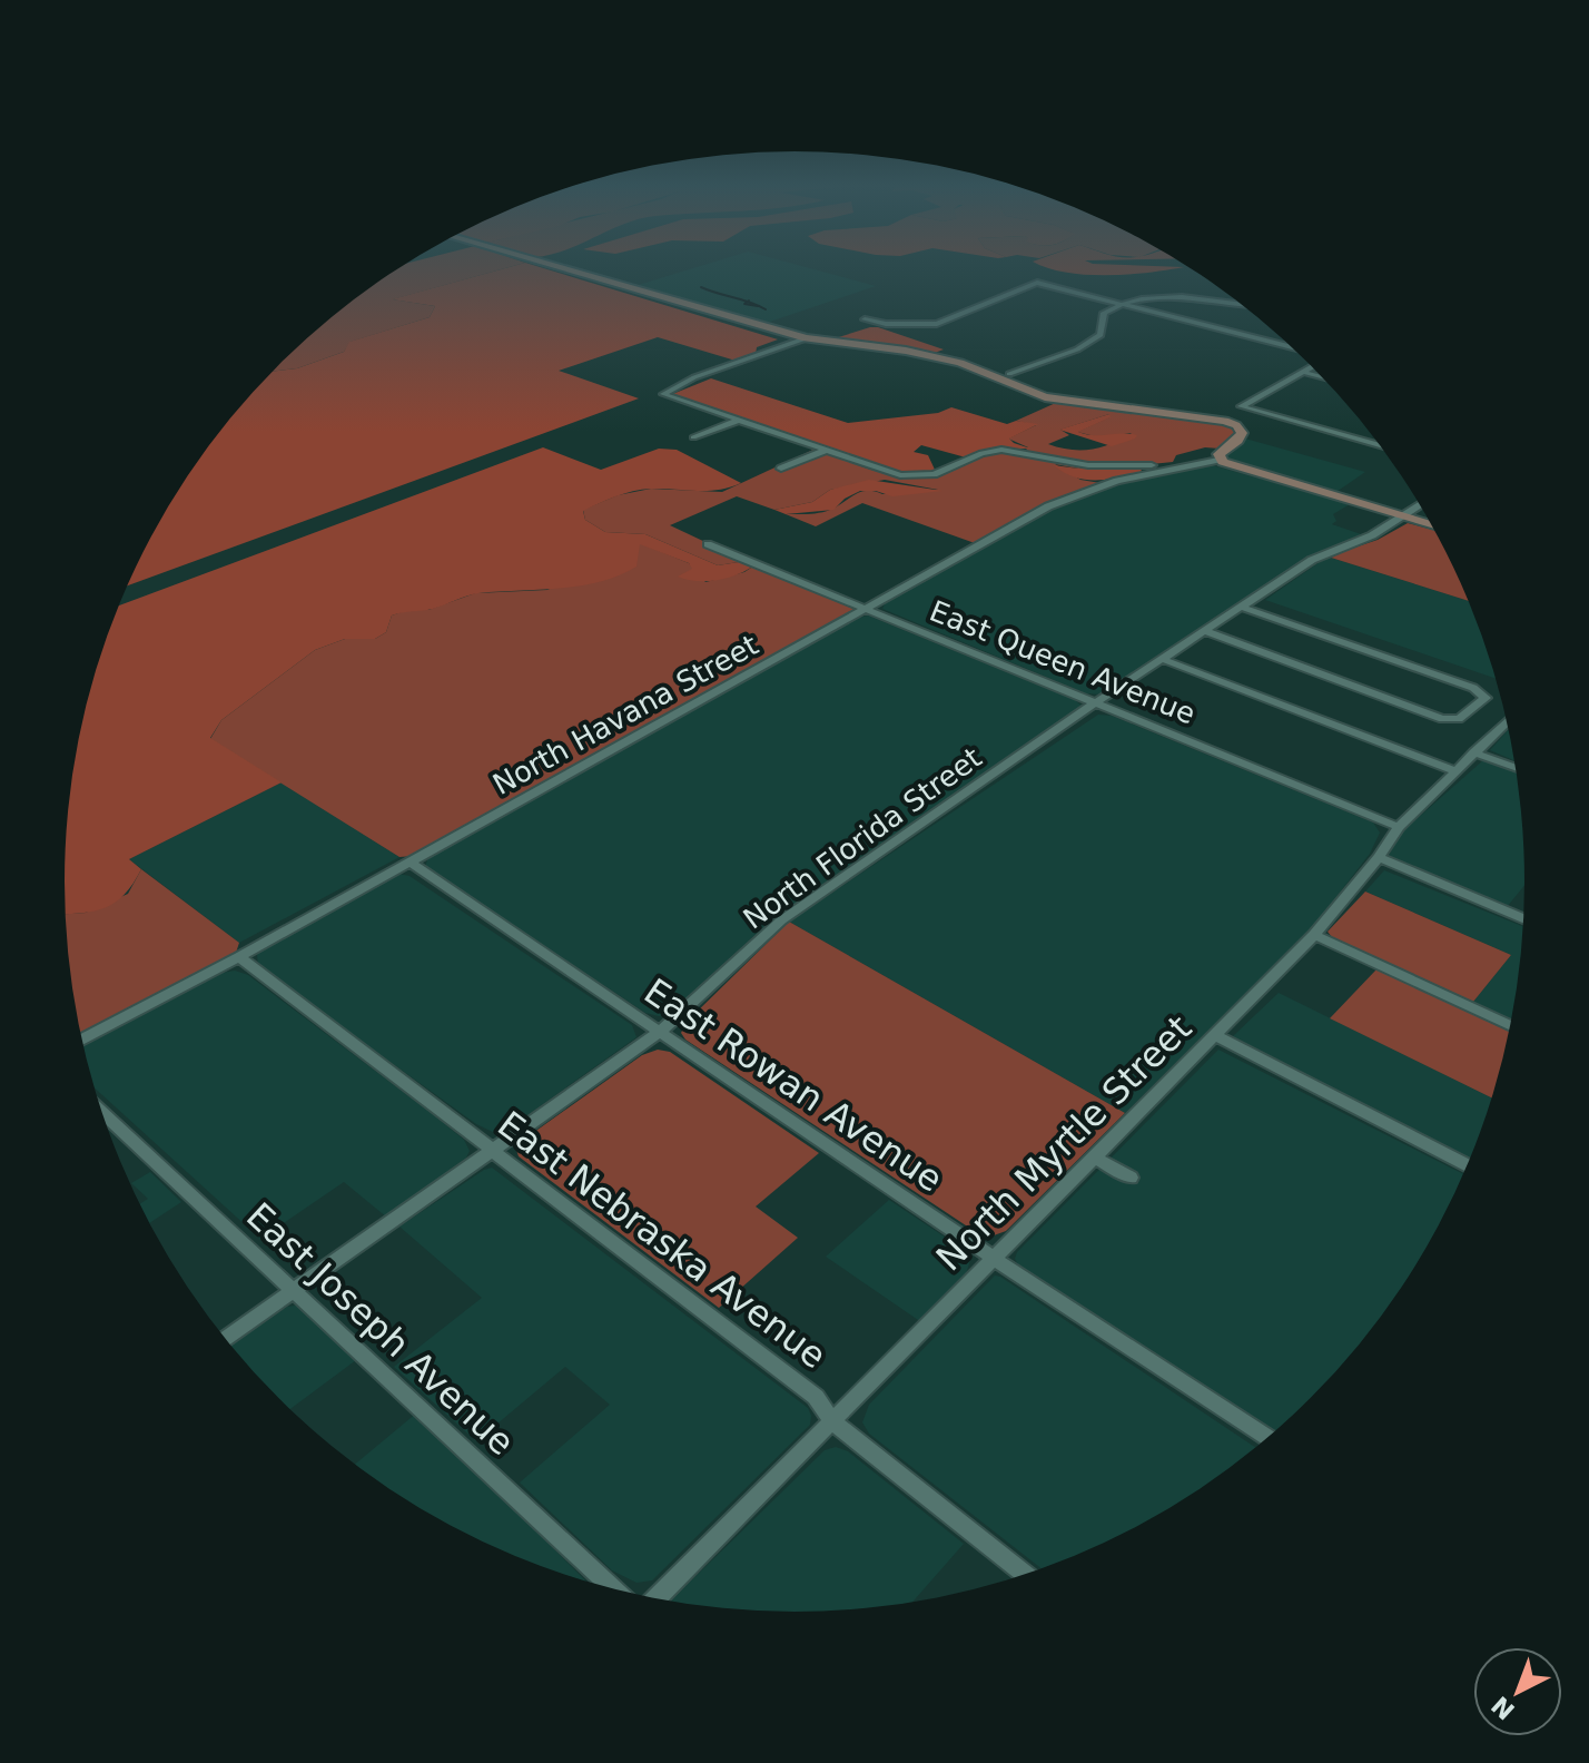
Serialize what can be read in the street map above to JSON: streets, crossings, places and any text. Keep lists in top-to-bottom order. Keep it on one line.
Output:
{"streets":{"street":["East Queen Avenue","North Havana Street","North Florida Street","East Rowan Avenue","North Myrtle Street","East Nebraska Avenue","East Joseph Avenue"]},"crossings":[["East Queen Avenue","North Havana Street"],["East Queen Avenue","North Florida Street"],["East Queen Avenue","North Myrtle Street"],["North Havana Street","East Rowan Avenue"],["North Havana Street","East Nebraska Avenue"],["North Florida Street","East Rowan Avenue"],["North Florida Street","East Nebraska Avenue"],["North Florida Street","East Joseph Avenue"],["East Rowan Avenue","North Myrtle Street"],["North Myrtle Street","East Nebraska Avenue"]],"north":"bottom left"}
